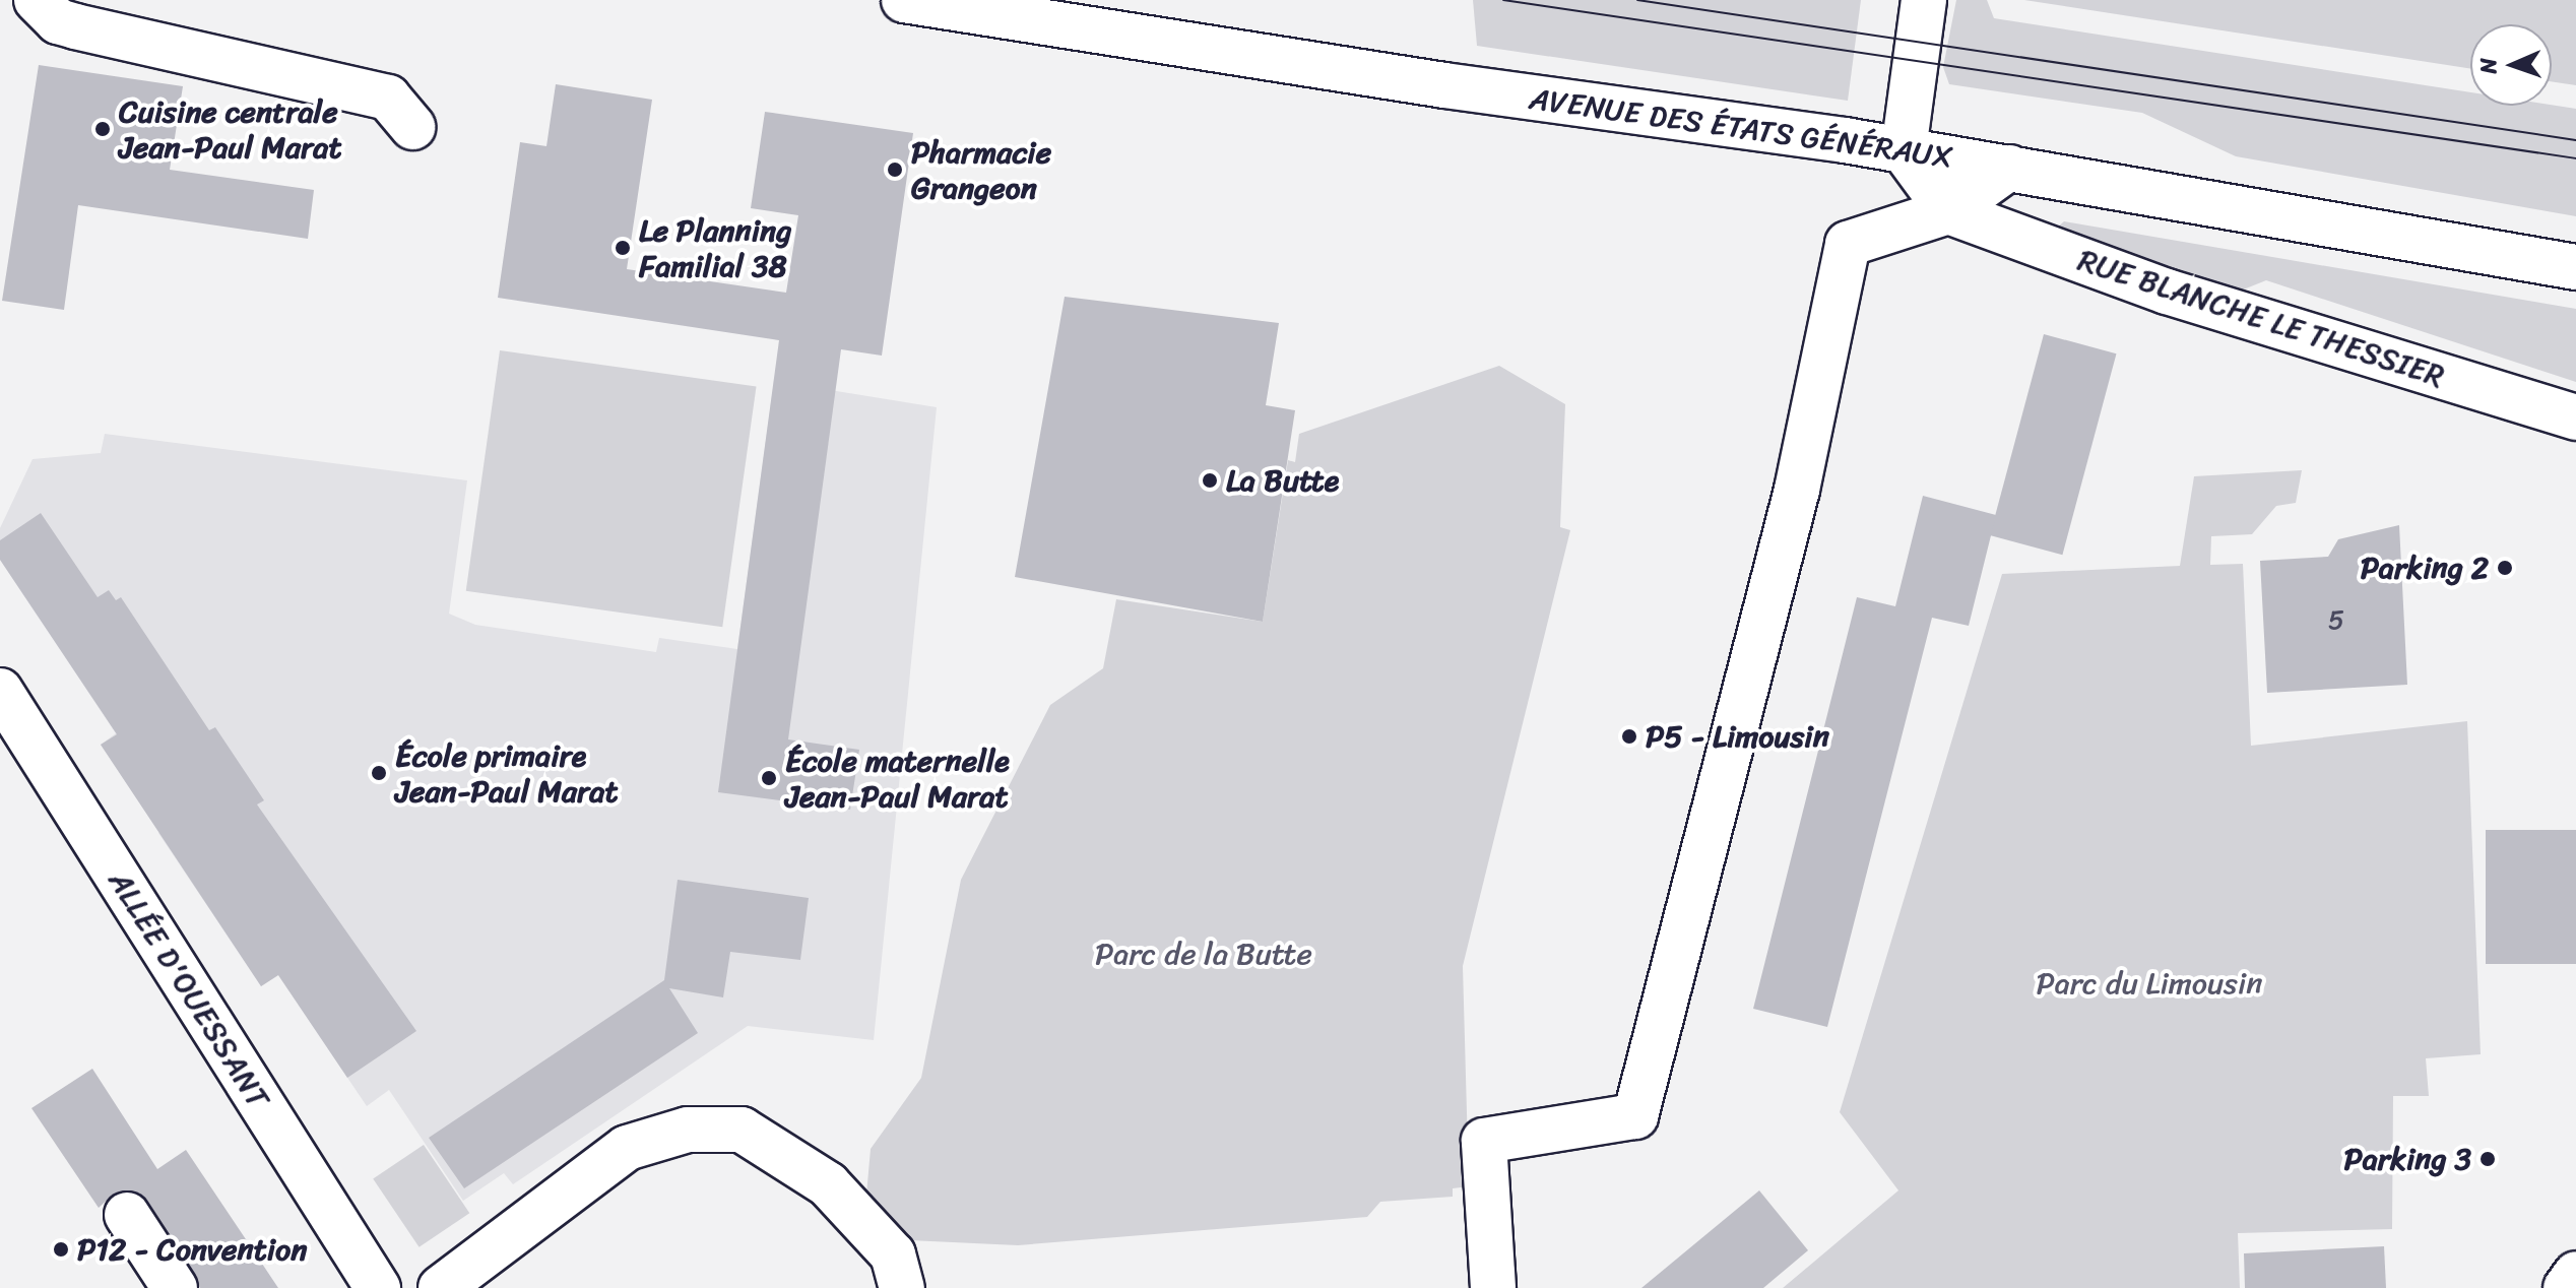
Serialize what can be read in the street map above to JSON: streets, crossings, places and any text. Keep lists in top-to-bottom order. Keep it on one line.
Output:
{"streets":{"street":["AVENUE DES ÉTATS GÉNÉRAUX","RUE BLANCHE LE THESSIER","ALLÉE D'OUESSANT"]},"parks":["Parc de la Butte","Parc du Limousin"],"places":["Cuisine centrale Jean-Paul Marat","Pharmacie Grangeon","Le Planning Familial 38","La Butte","Parking 2","P5 - Limousin","École primaire Jean-Paul Marat","École maternelle Jean-Paul Marat","Parking 3","P12 - Convention"],"house_numbers":["5"],"north":"left"}
